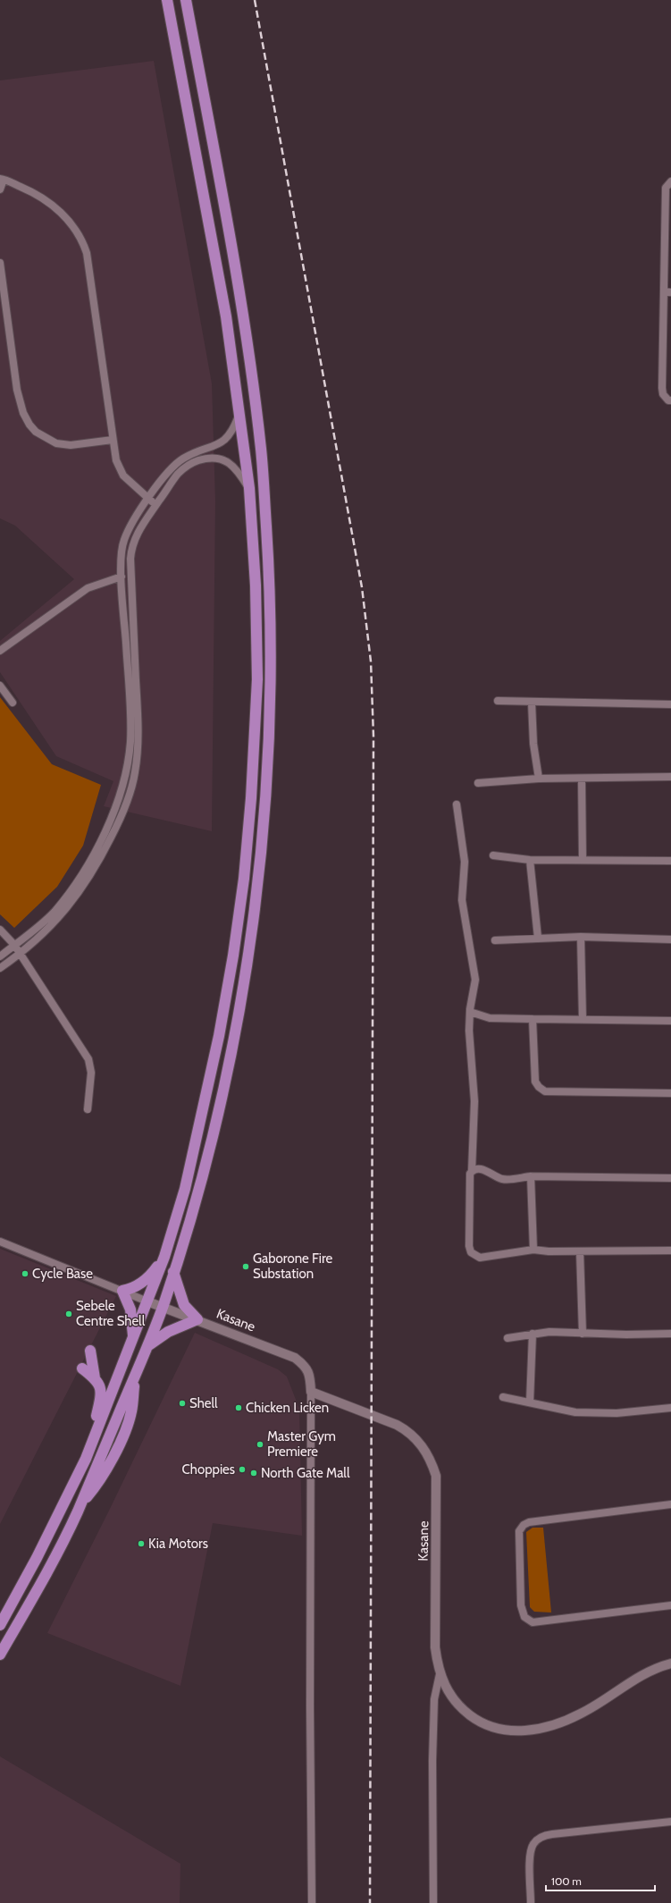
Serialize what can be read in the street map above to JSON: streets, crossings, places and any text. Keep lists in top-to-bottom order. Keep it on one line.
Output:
{"streets":{"street":["Kasane"]},"places":["Gaborone Fire Substation","Cycle Base","Sebele Centre Shell","Shell","Chicken Licken","Master Gym Premiere","Choppies","North Gate Mall","Kia Motors"],"scale_bar":"100 m"}
